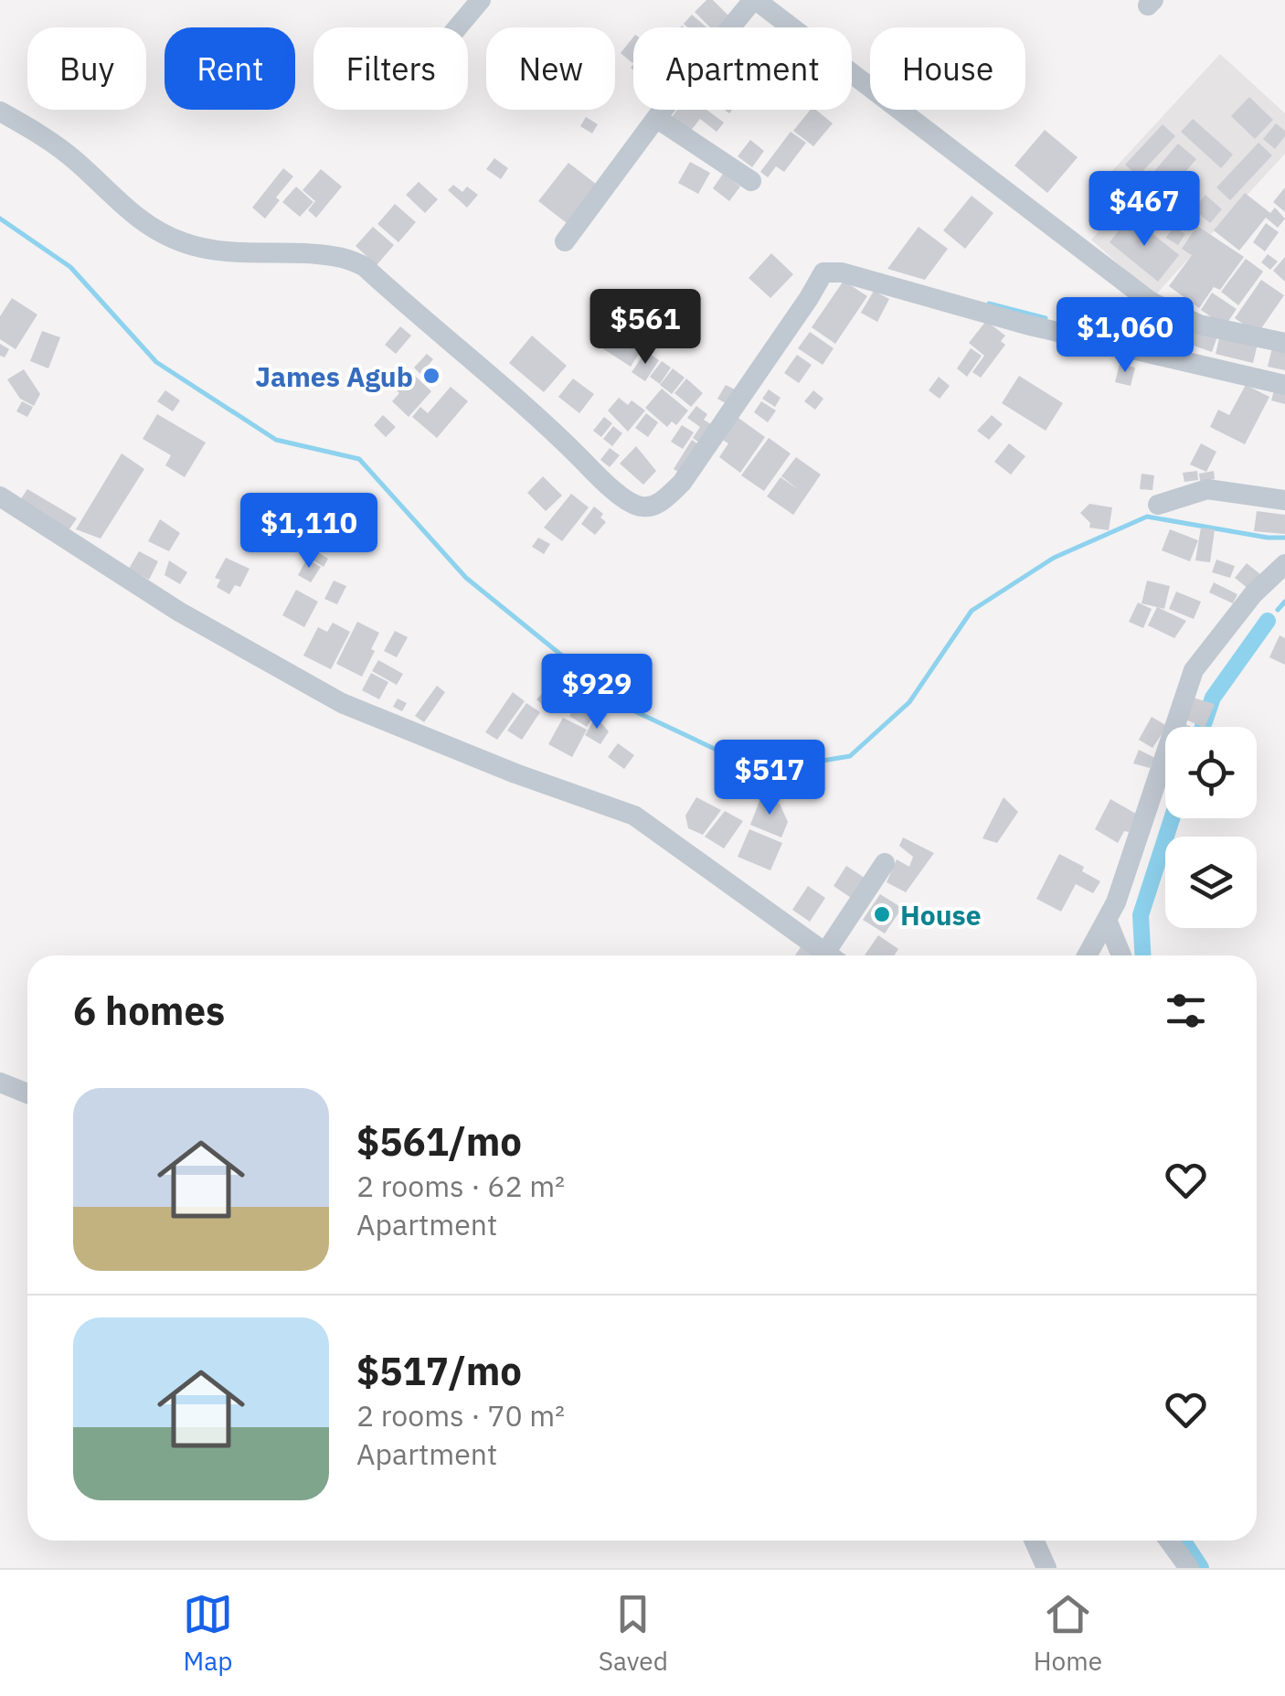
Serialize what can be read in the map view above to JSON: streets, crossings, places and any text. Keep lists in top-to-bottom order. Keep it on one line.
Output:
{"places":["James Agub","House"],"page":{"chip":["Buy","Rent","Filters","New","Apartment","House"],"price":["$467","$561","$1,060","$1,110","$929","$517"],"heading":"6 homes","list":[{"name":"$561/mo","note":"2 rooms · 62 m² · Apartment"},{"name":"$517/mo","note":"2 rooms · 70 m² · Apartment"}],"tabs":["Map","Saved","Home"]}}
